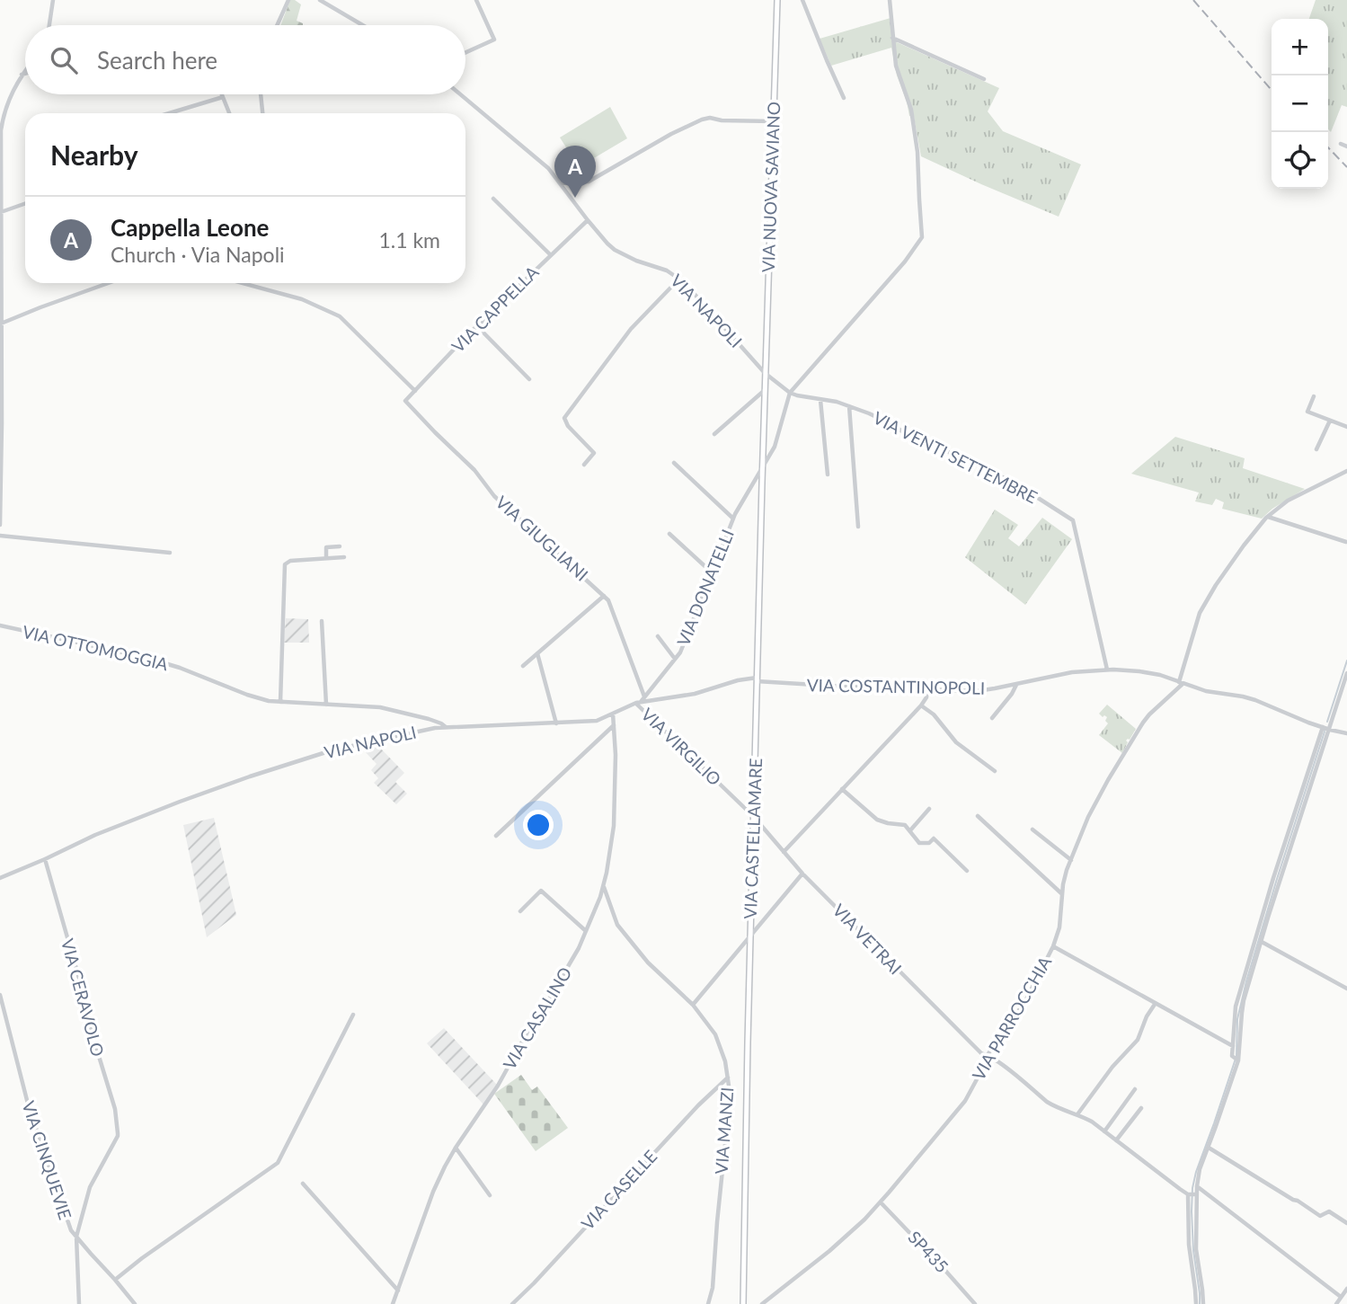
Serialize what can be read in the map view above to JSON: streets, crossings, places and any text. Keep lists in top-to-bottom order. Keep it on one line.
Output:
{"streets":{"main road":["VIA NUOVA SAVIANO","VIA CASTELLAMARE"],"street":["VIA CAPPELLA","VIA NAPOLI","VIA VENTI SETTEMBRE","VIA GIUGLIANI","VIA DONATELLI","VIA OTTOMOGGIA","VIA COSTANTINOPOLI","VIA VIRGILIO","VIA VETRAI","VIA CERAVOLO","VIA CASALINO","VIA PARROCCHIA","VIA MANZI","VIA CINQUEVIE","VIA CASELLE","SP435"]},"crossings":[["VIA NUOVA SAVIANO","VIA NAPOLI"],["VIA NUOVA SAVIANO","VIA VENTI SETTEMBRE"],["VIA NUOVA SAVIANO","VIA CASTELLAMARE"],["VIA CAPPELLA","VIA NAPOLI"],["VIA CAPPELLA","VIA GIUGLIANI"],["VIA NAPOLI","VIA VENTI SETTEMBRE"],["VIA NAPOLI","VIA DONATELLI"],["VIA NAPOLI","VIA OTTOMOGGIA"],["VIA NAPOLI","VIA COSTANTINOPOLI"],["VIA NAPOLI","VIA VIRGILIO"],["VIA NAPOLI","VIA CASTELLAMARE"],["VIA NAPOLI","VIA CERAVOLO"],["VIA NAPOLI","VIA CASALINO"],["VIA VENTI SETTEMBRE","VIA DONATELLI"],["VIA VENTI SETTEMBRE","VIA COSTANTINOPOLI"],["VIA VENTI SETTEMBRE","VIA CASTELLAMARE"],["VIA GIUGLIANI","VIA DONATELLI"],["VIA DONATELLI","VIA VIRGILIO"],["VIA DONATELLI","VIA CASTELLAMARE"],["VIA COSTANTINOPOLI","VIA CASTELLAMARE"],["VIA COSTANTINOPOLI","VIA PARROCCHIA"],["VIA VIRGILIO","VIA CASTELLAMARE"],["VIA VIRGILIO","VIA VETRAI"],["VIA CASTELLAMARE","VIA VETRAI"],["VIA VETRAI","VIA PARROCCHIA"],["VIA CERAVOLO","VIA CINQUEVIE"],["VIA CASALINO","VIA MANZI"],["VIA PARROCCHIA","SP435"],["VIA MANZI","VIA CASELLE"]],"page":{"map_buttons":["+","−"],"search":"Search here","heading":"Nearby","pins":"A","list":[{"mark":"A","name":"Cappella Leone","note":"Church · Via Napoli","value":"1.1 km"}]}}
